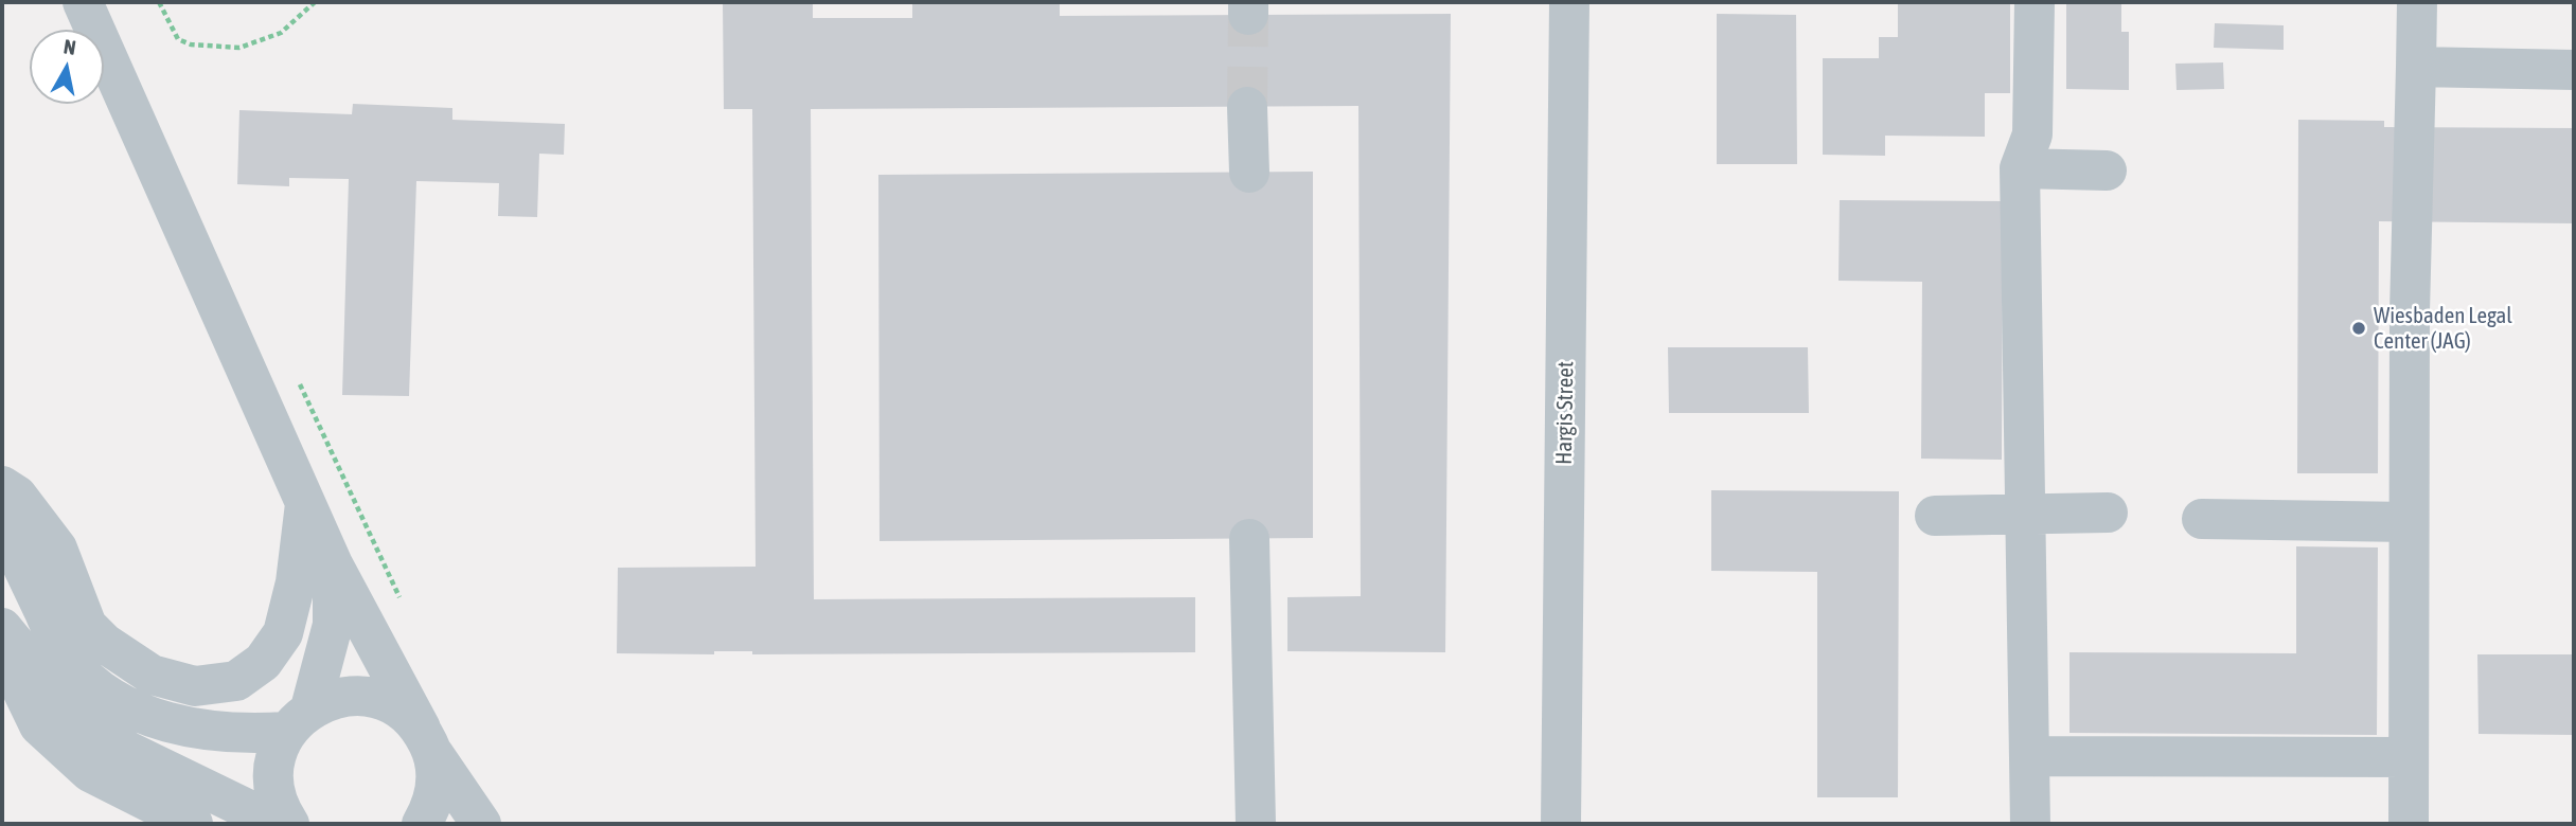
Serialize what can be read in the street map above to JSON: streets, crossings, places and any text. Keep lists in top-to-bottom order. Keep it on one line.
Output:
{"streets":{"street":["Hargis Street"]},"places":["Wiesbaden Legal Center (JAG)"],"north":"top"}
